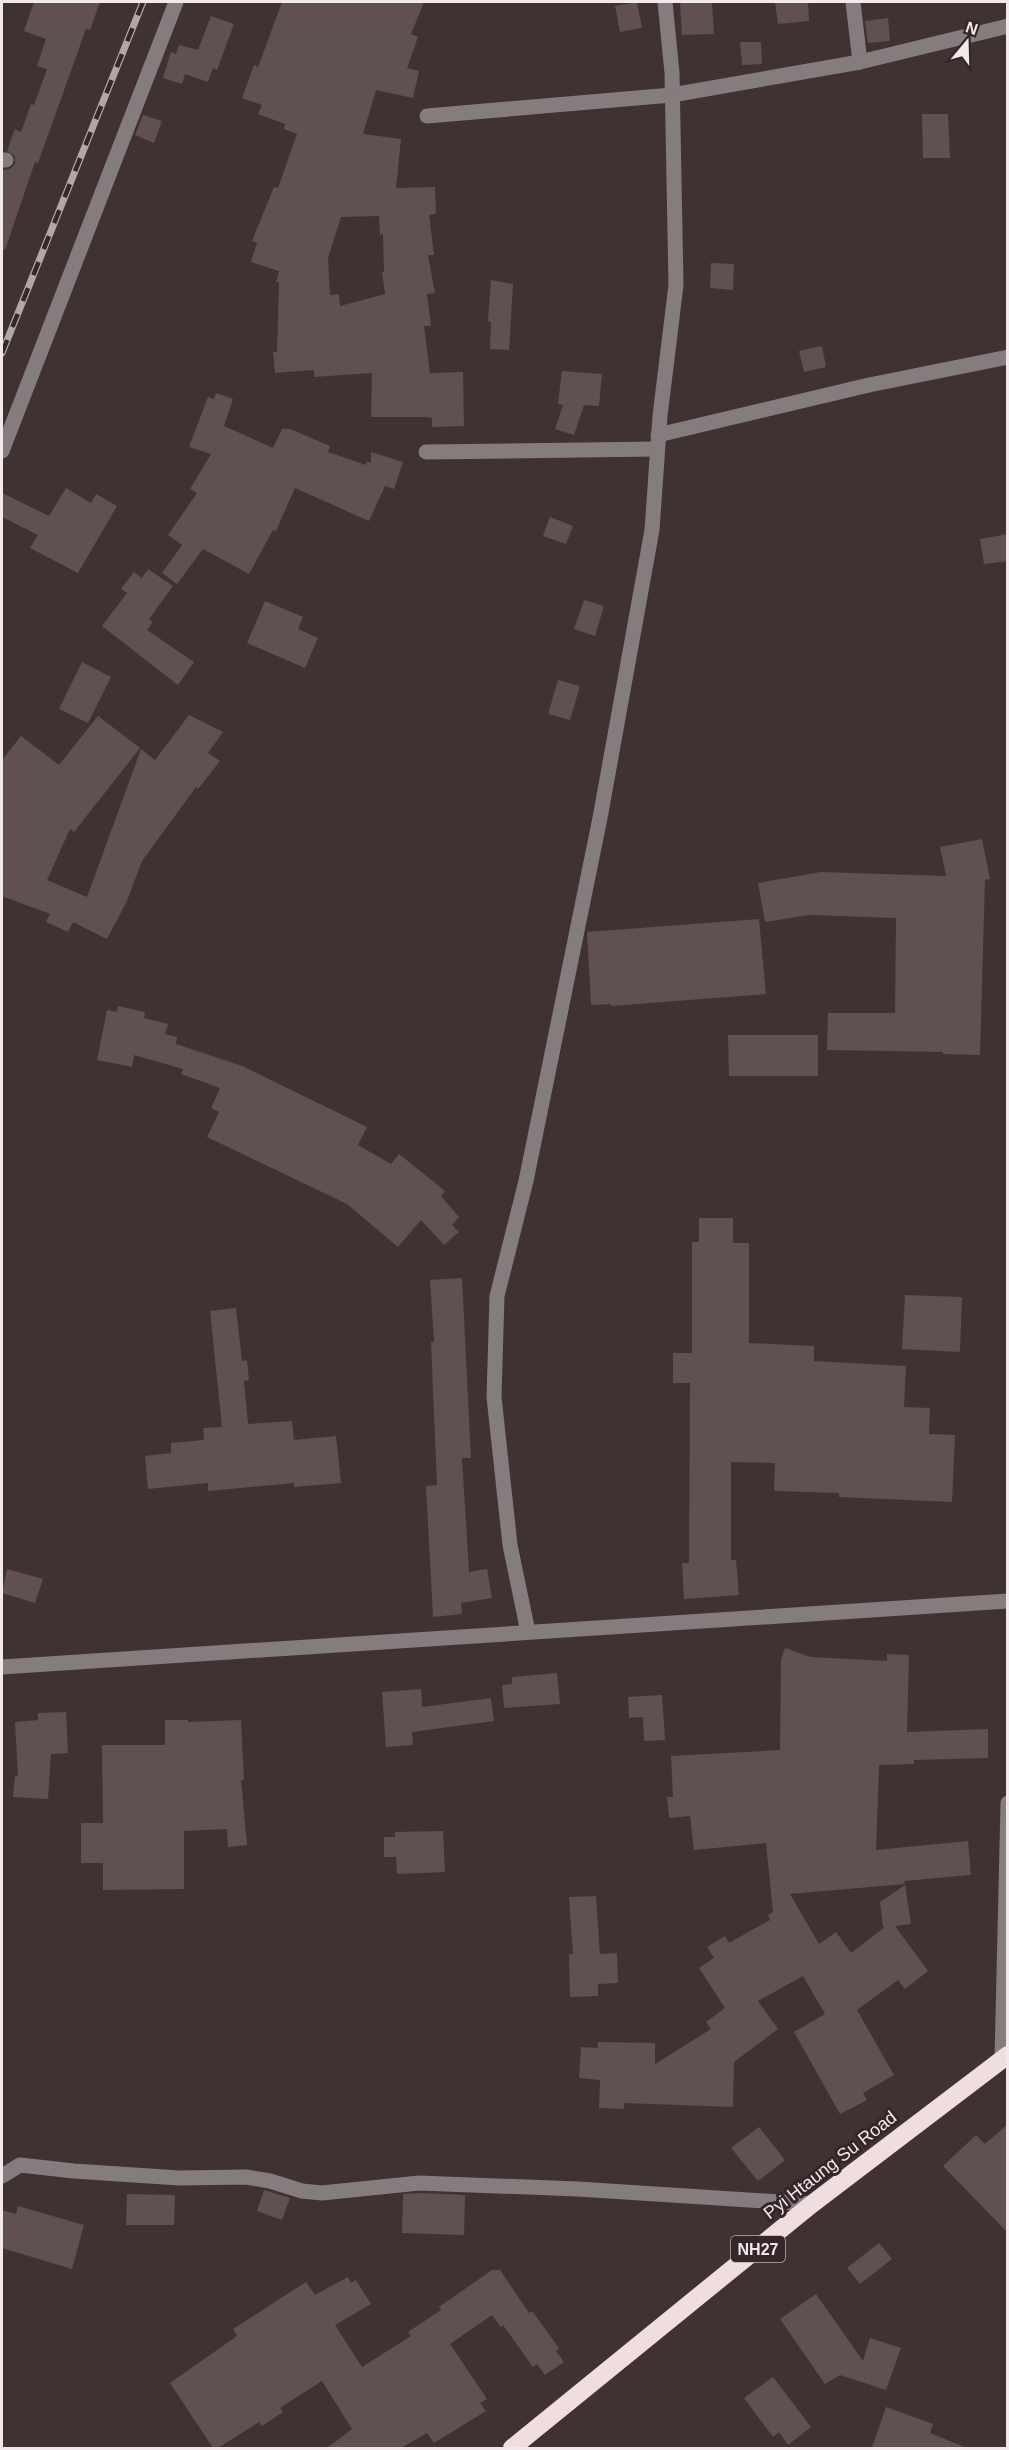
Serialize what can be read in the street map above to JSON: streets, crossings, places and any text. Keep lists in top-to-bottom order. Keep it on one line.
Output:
{"streets":{"highway":["Pyi Htaung Su Road","NH27"]},"north":"top"}
